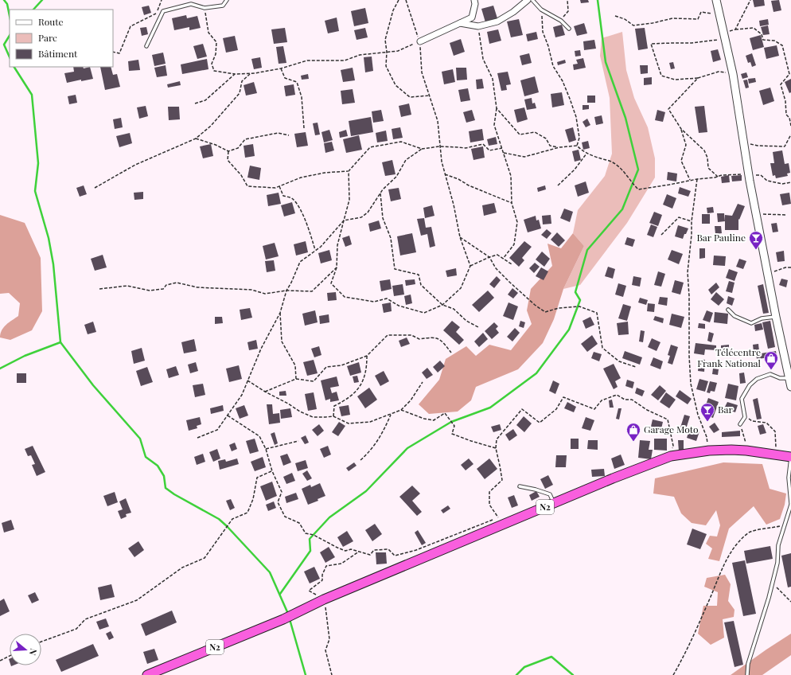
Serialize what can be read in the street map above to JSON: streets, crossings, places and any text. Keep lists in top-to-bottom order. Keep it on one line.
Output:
{"streets":{"highway":["N2"]},"places":{"bar":["Bar Pauline","Bar"],"shop":["Télécentre Frank National","Garage Moto"]},"legend":["Route","Parc","Bâtiment"],"north":"right"}
